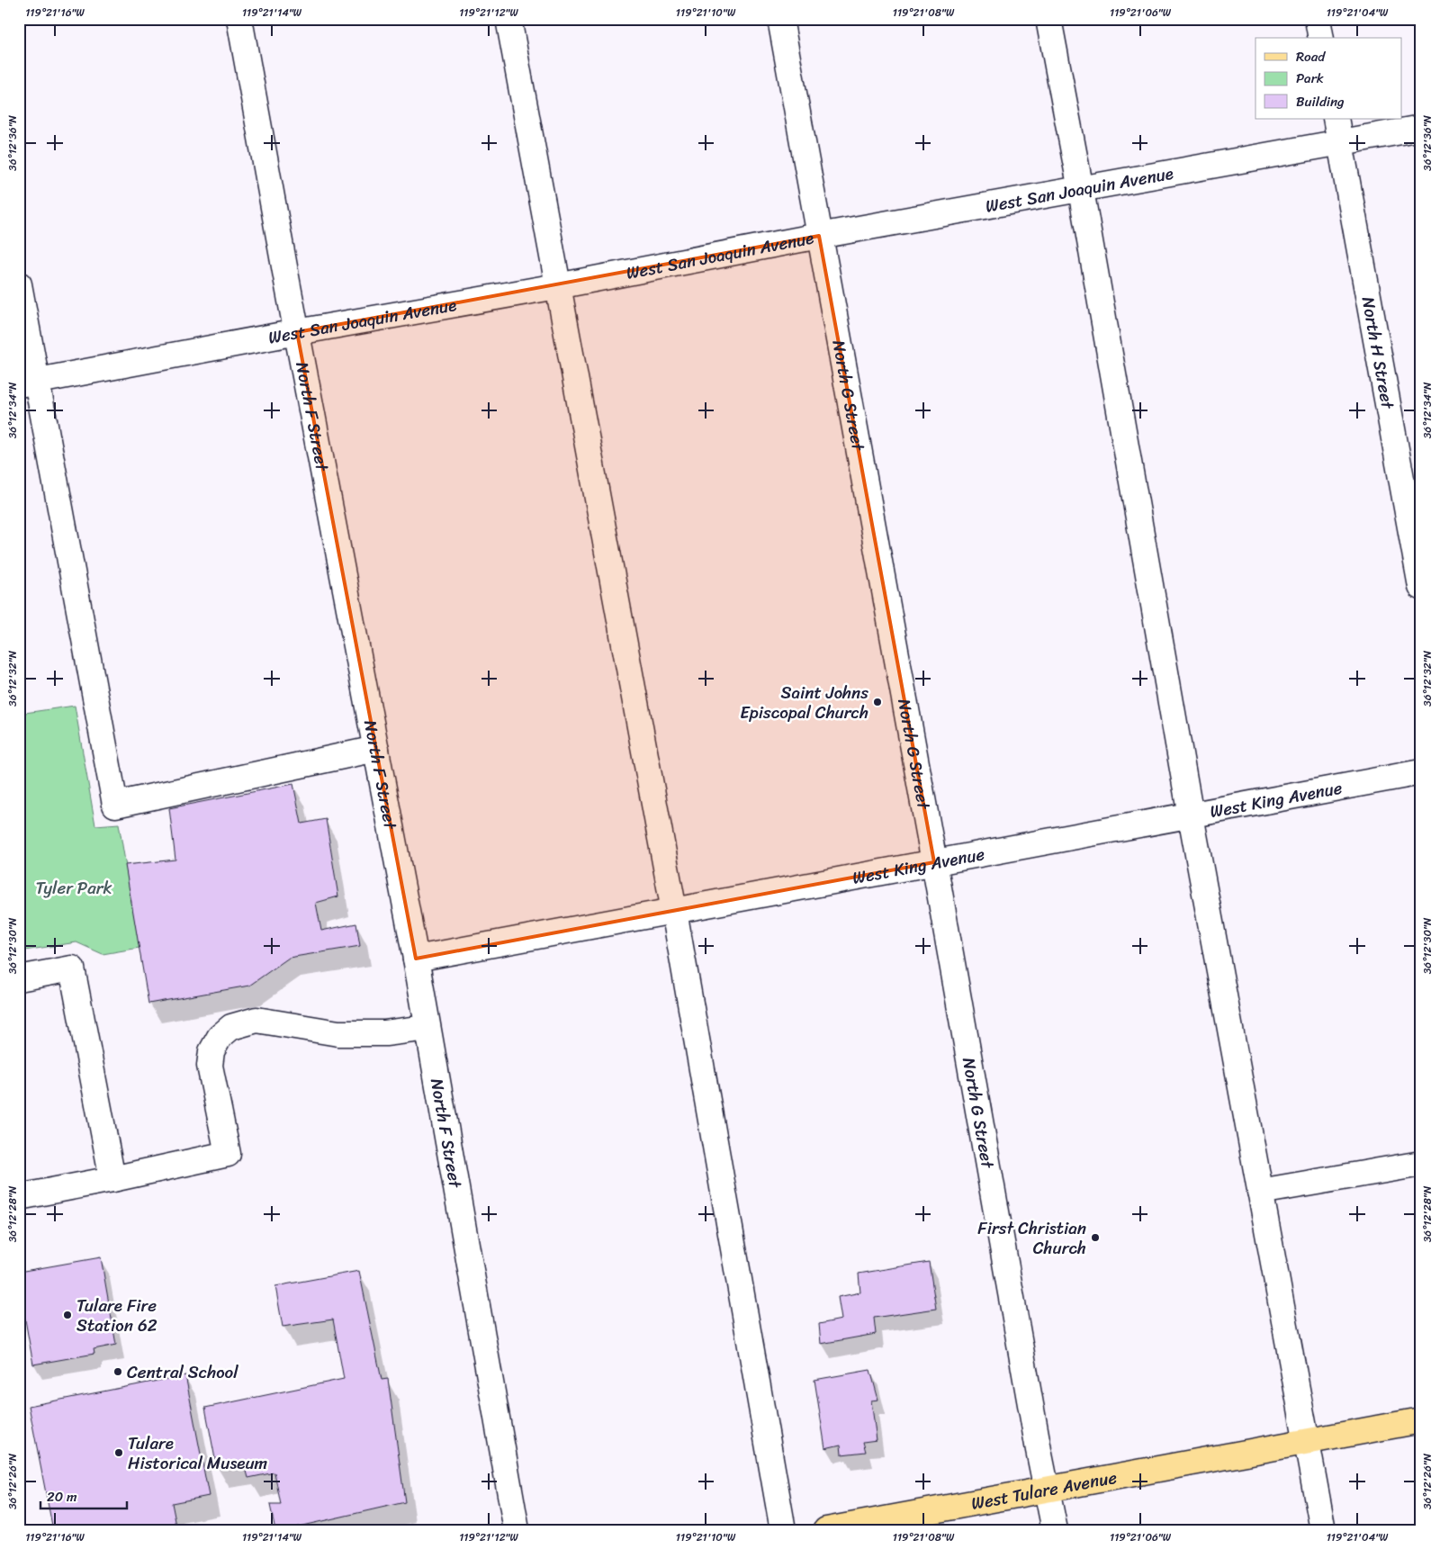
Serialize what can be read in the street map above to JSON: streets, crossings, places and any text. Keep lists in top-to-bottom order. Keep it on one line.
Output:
{"streets":{"main road":["West Tulare Avenue"],"street":["West San Joaquin Avenue","North H Street","North G Street","North F Street","West King Avenue"]},"crossings":[["West San Joaquin Avenue","North H Street"],["West San Joaquin Avenue","North G Street"],["West San Joaquin Avenue","North F Street"],["North G Street","West King Avenue"],["North G Street","West Tulare Avenue"],["North F Street","West King Avenue"]],"parks":["Tyler Park"],"places":["Saint Johns Episcopal Church","First Christian Church","Tulare Fire Station 62","Central School","Tulare Historical Museum"],"legend":["Road","Park","Building"],"scale_bar":"20 m","coordinates":["119°21'16\"W","119°21'14\"W","119°21'12\"W","119°21'10\"W","119°21'08\"W","119°21'06\"W","119°21'04\"W","36°12'36\"N","36°12'34\"N","36°12'32\"N","36°12'30\"N","36°12'28\"N","36°12'26\"N"]}
